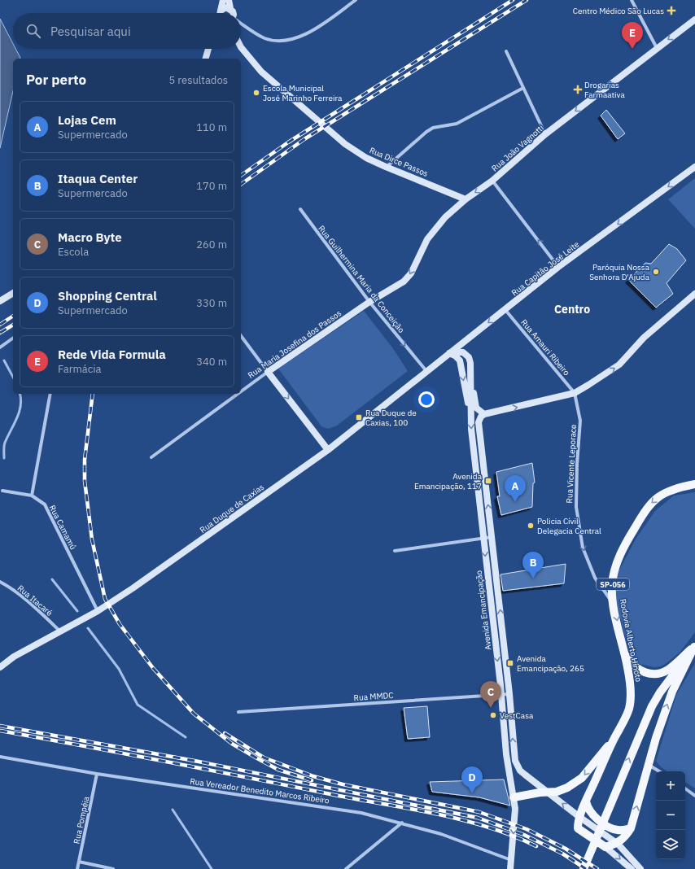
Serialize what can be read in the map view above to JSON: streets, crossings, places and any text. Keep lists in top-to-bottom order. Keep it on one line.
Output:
{"streets":{"main road":["Rua João Vagnotti","Rua Dirce Passos","Rua Capitão José Leite","Rua Maria Josefina dos Passos","Rua Duque de Caxias","SP-056","Avenida Emancipação","Rodovia Alberto Hinoto"],"street":["Rua Guilhermina Maria da Conceição","Rua Amauri Ribeiro","Rua Vicente Leporace","Rua Camamú","Rua Itacaré","Rua MMDC","Rua Vereador Benedito Marcos Ribeiro","Rua Pompéia"]},"crossings":[["Rua João Vagnotti","Rua Dirce Passos"],["Rua João Vagnotti","Rua Guilhermina Maria da Conceição"],["Rua João Vagnotti","Rua Maria Josefina dos Passos"],["Rua Capitão José Leite","Rua Amauri Ribeiro"],["Rua Capitão José Leite","Rua Duque de Caxias"],["Rua Guilhermina Maria da Conceição","Rua Maria Josefina dos Passos"],["Rua Guilhermina Maria da Conceição","Rua Duque de Caxias"],["Rua Amauri Ribeiro","Rua Vicente Leporace"],["Rua Vicente Leporace","Rodovia Alberto Hinoto"],["Rua Duque de Caxias","Rua Camamú"],["Rua Duque de Caxias","Rua Itacaré"],["SP-056","Rodovia Alberto Hinoto"],["Avenida Emancipação","Rua MMDC"],["Avenida Emancipação","Rua Vereador Benedito Marcos Ribeiro"],["Rua Vereador Benedito Marcos Ribeiro","Rua Pompéia"]],"one_way":["Rua João Vagnotti","Rua Capitão José Leite","Rua Guilhermina Maria da Conceição","Rua Vicente Leporace","Rodovia Alberto Hinoto"],"districts":["Centro"],"places":{"health":["Centro Médico São Lucas","Drogarias Farmaativa"],"other":["Escola Municipal José Marinho Ferreira","Paróquia Nossa Senhora D'Ajuda","Policia Cívil Delegacia Central","VestCasa"],"transit":["Rua Duque de Caxias, 100","Avenida Emancipação, 117","Avenida Emancipação, 265"]},"page":{"search":"Pesquisar aqui","pins":["E","A","B","C","D"],"heading":["Por perto","5 resultados"],"list":[{"mark":"A","name":"Lojas Cem","note":"Supermercado","value":"110 m"},{"mark":"B","name":"Itaqua Center","note":"Supermercado","value":"170 m"},{"mark":"C","name":"Macro Byte","note":"Escola","value":"260 m"},{"mark":"D","name":"Shopping Central","note":"Supermercado","value":"330 m"},{"mark":"E","name":"Rede Vida Formula","note":"Farmácia","value":"340 m"}],"map_buttons":["+","−"]}}
